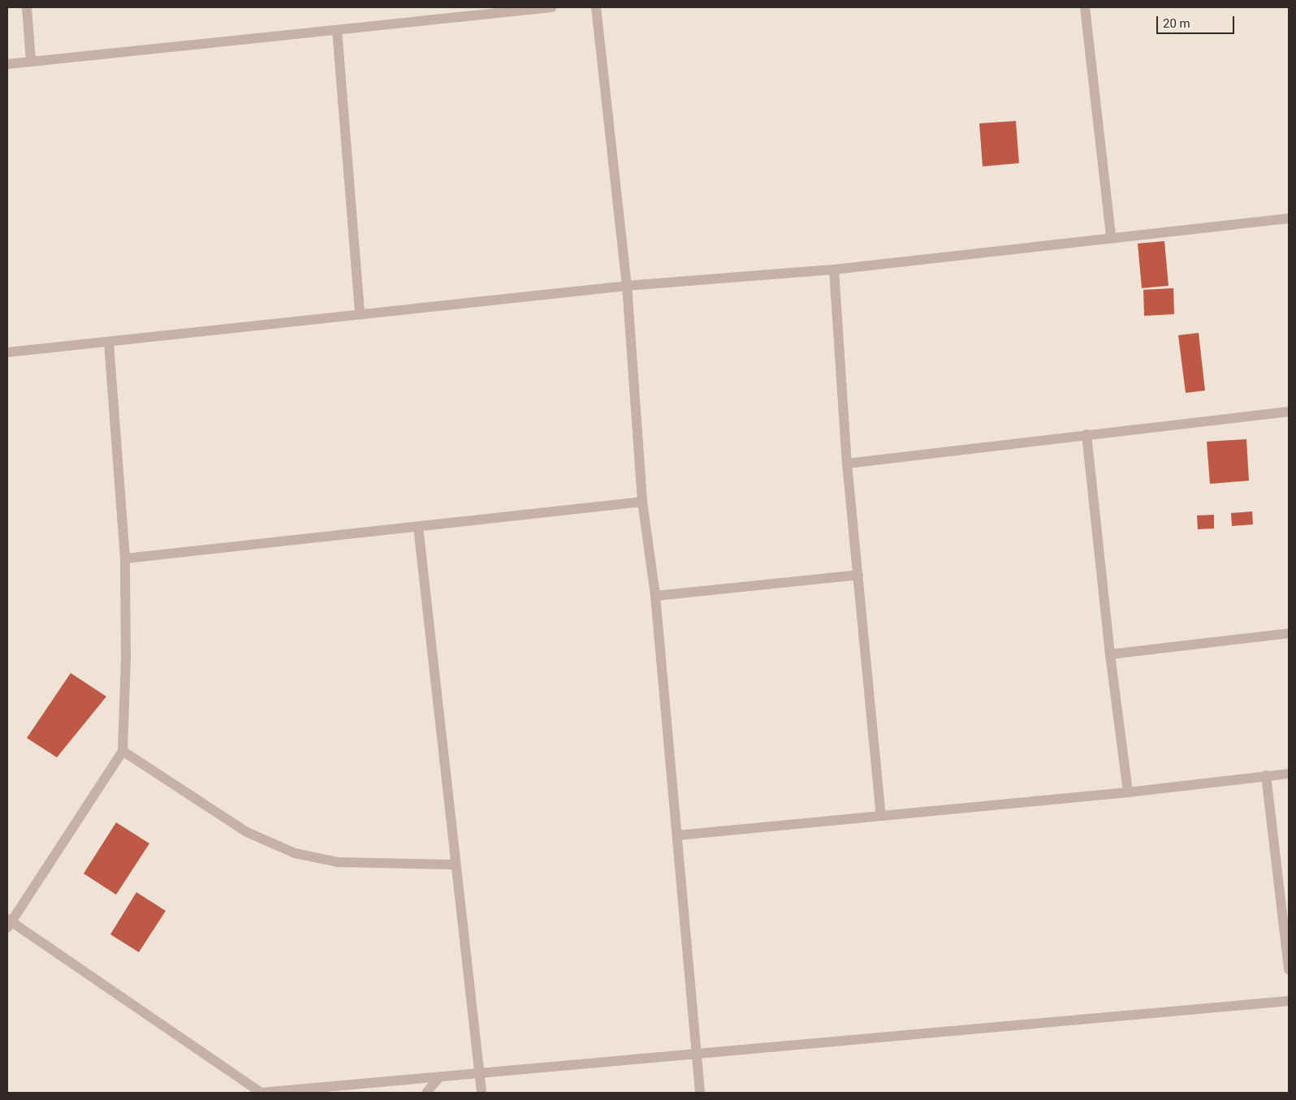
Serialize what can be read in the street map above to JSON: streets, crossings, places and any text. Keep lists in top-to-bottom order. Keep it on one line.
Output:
{"scale_bar":"20 m"}
